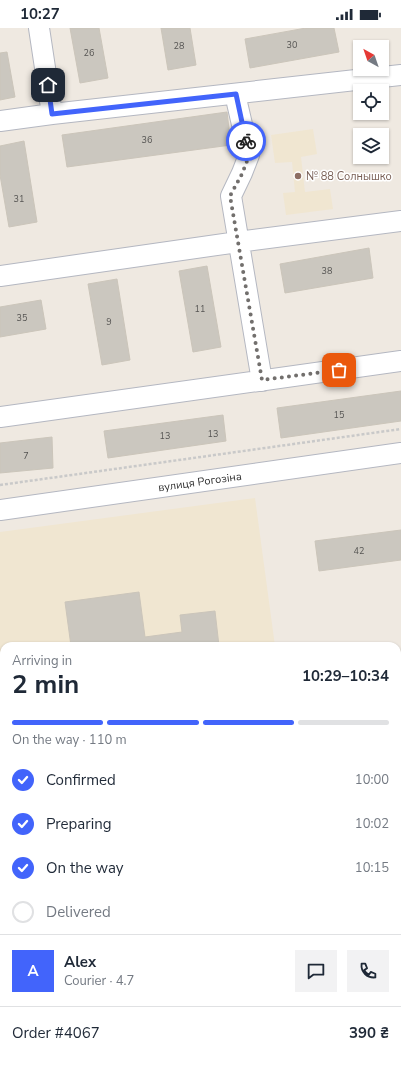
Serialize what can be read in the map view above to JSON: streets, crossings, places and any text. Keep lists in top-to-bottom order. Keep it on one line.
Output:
{"streets":{"street":["вулиця Рогозіна"]},"places":["№ 88 Солнышко"],"house_numbers":["30","28","26","36","31","38","11","35","9","15","13","13","7","42"],"north":"top left","page":{"status":"10:27","heading":["2 min","Arriving in","10:29–10:34"],"panel":["Alex","Courier · 4.7","Order #4067","390 ₴"],"bar":"On the way · 110 m","list":[["Confirmed","10:00"],["Preparing","10:02"],["On the way","10:15"],"Delivered"],"round":"A"}}
